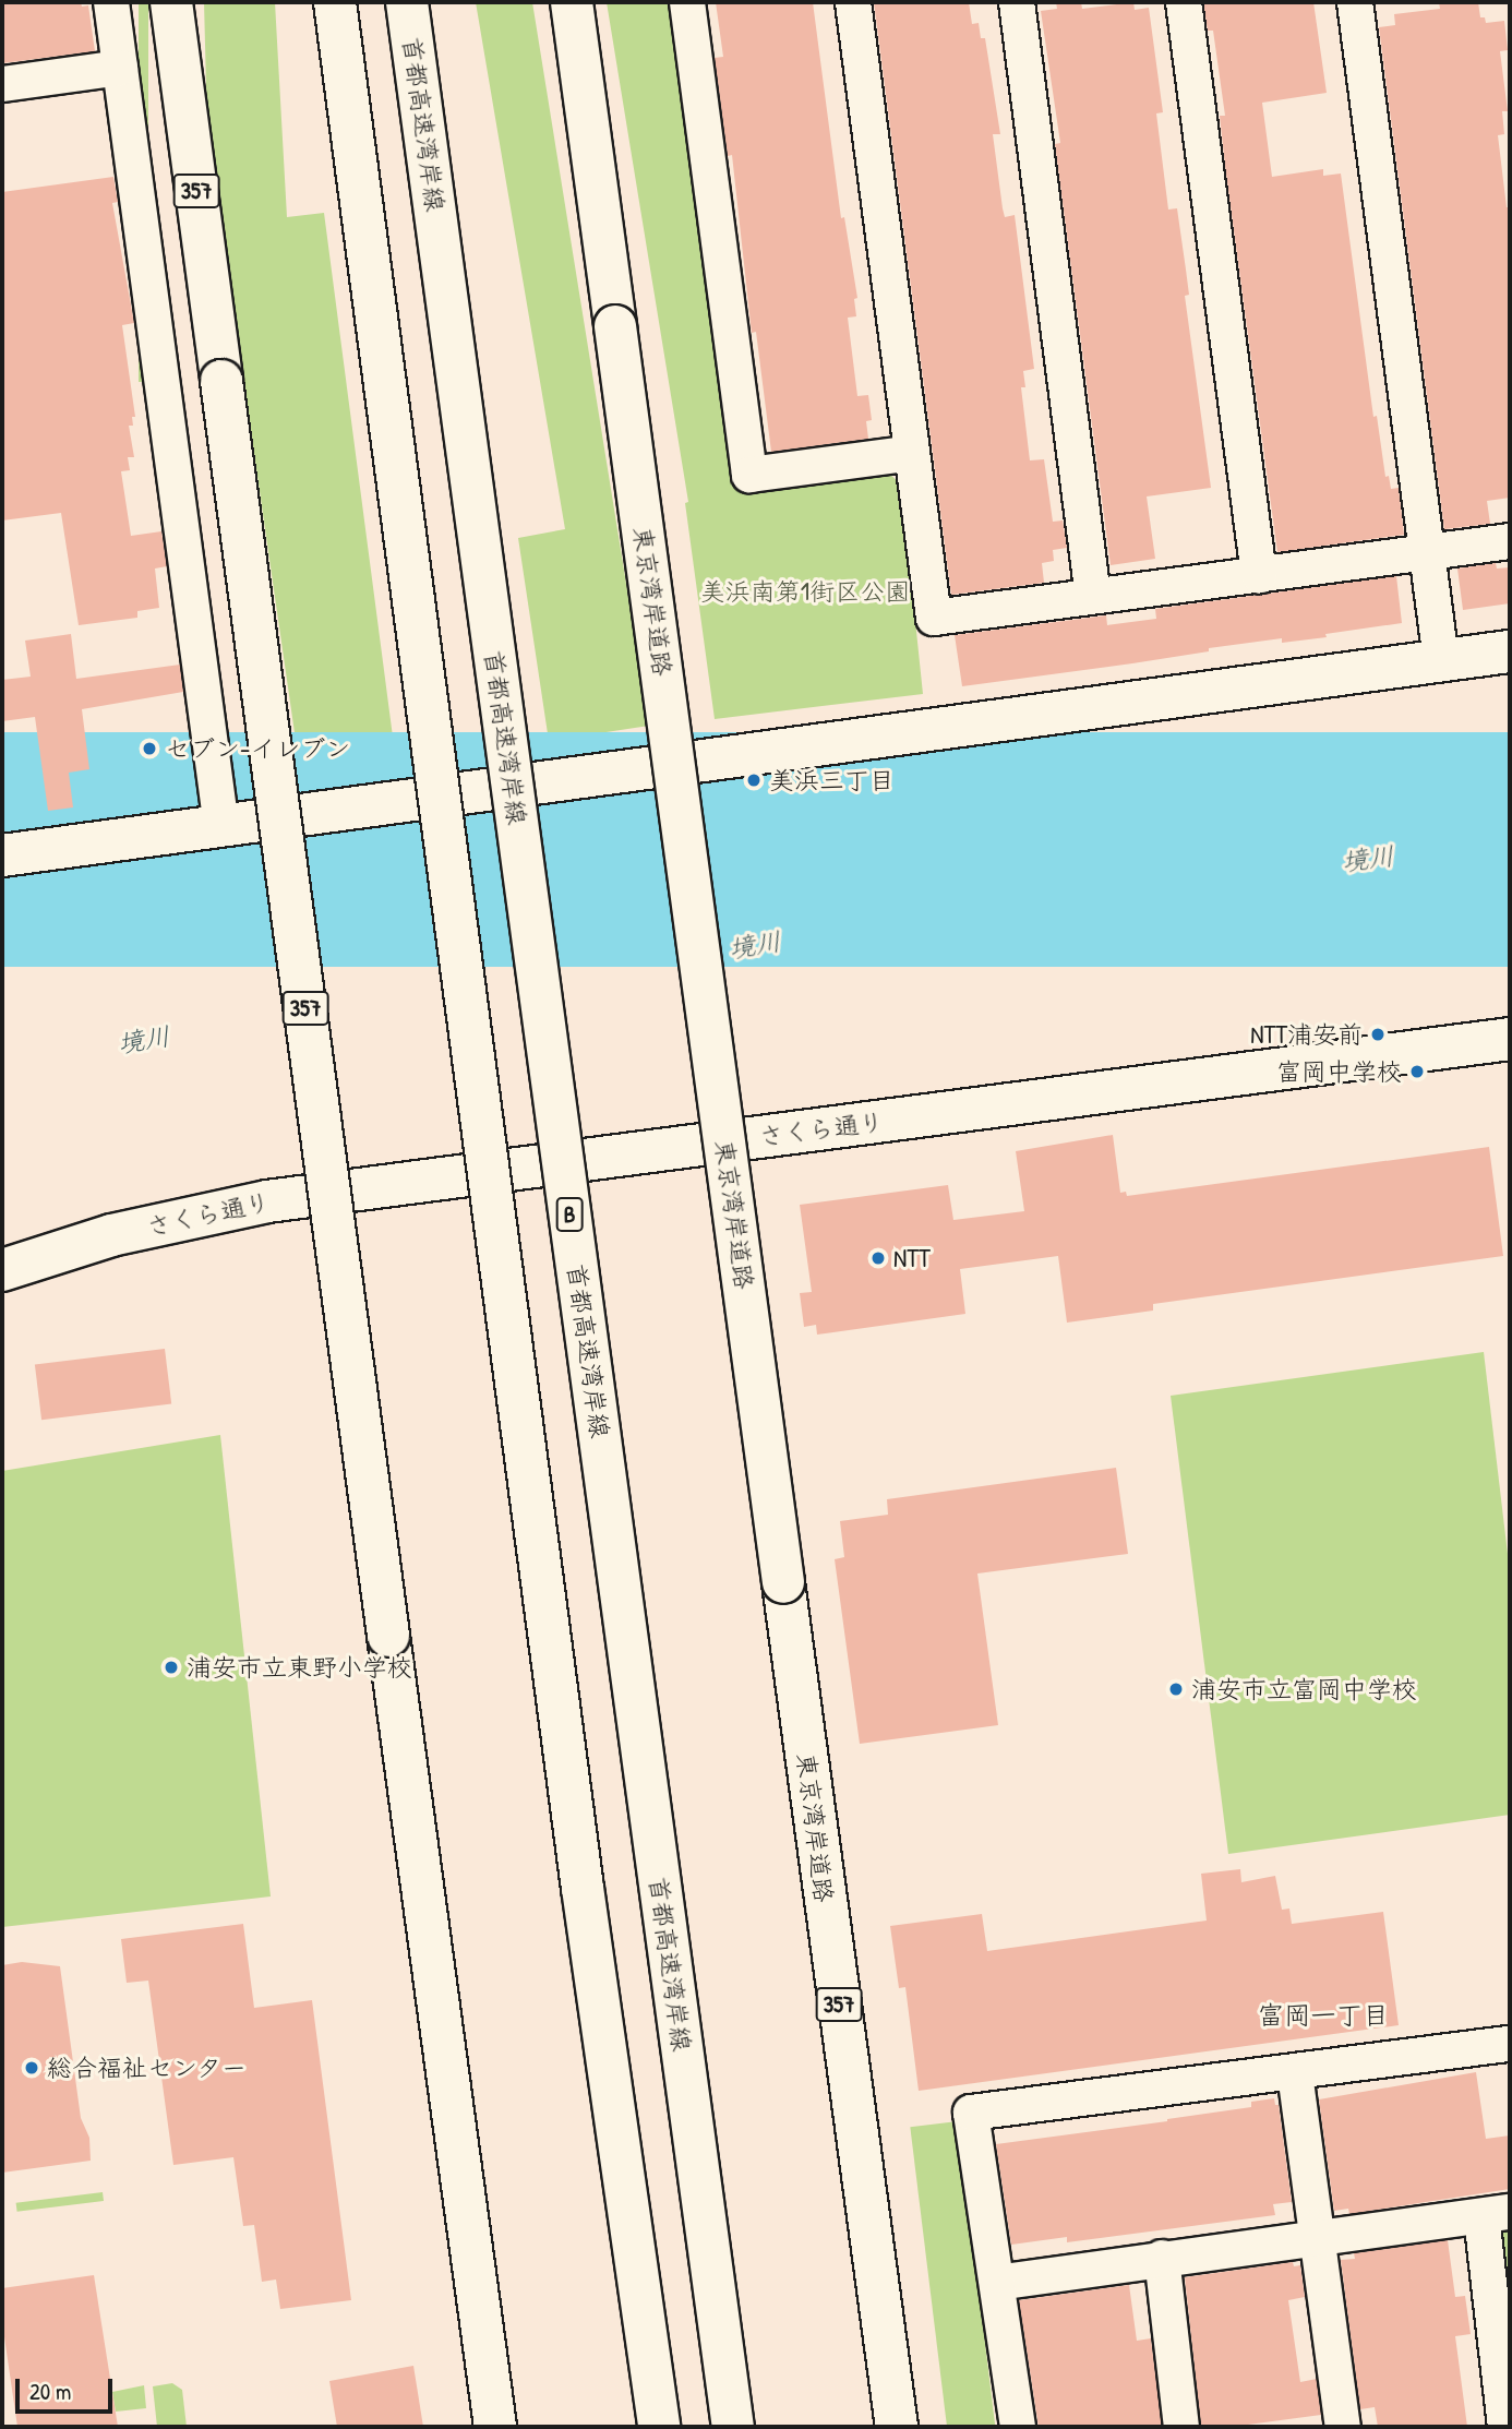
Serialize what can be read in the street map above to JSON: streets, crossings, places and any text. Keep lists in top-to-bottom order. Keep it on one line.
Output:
{"streets":{"main road":["首都高速湾岸線","357","東京湾岸道路","さくら通り","B"]},"districts":["富岡一丁目"],"water":["境川"],"parks":["美浜南第1街区公園"],"places":["セブン-イレブン","美浜三丁目","NTT浦安前","富岡中学校","NTT","浦安市立東野小学校","浦安市立富岡中学校","総合福祉センター"],"scale_bar":"20 m"}
